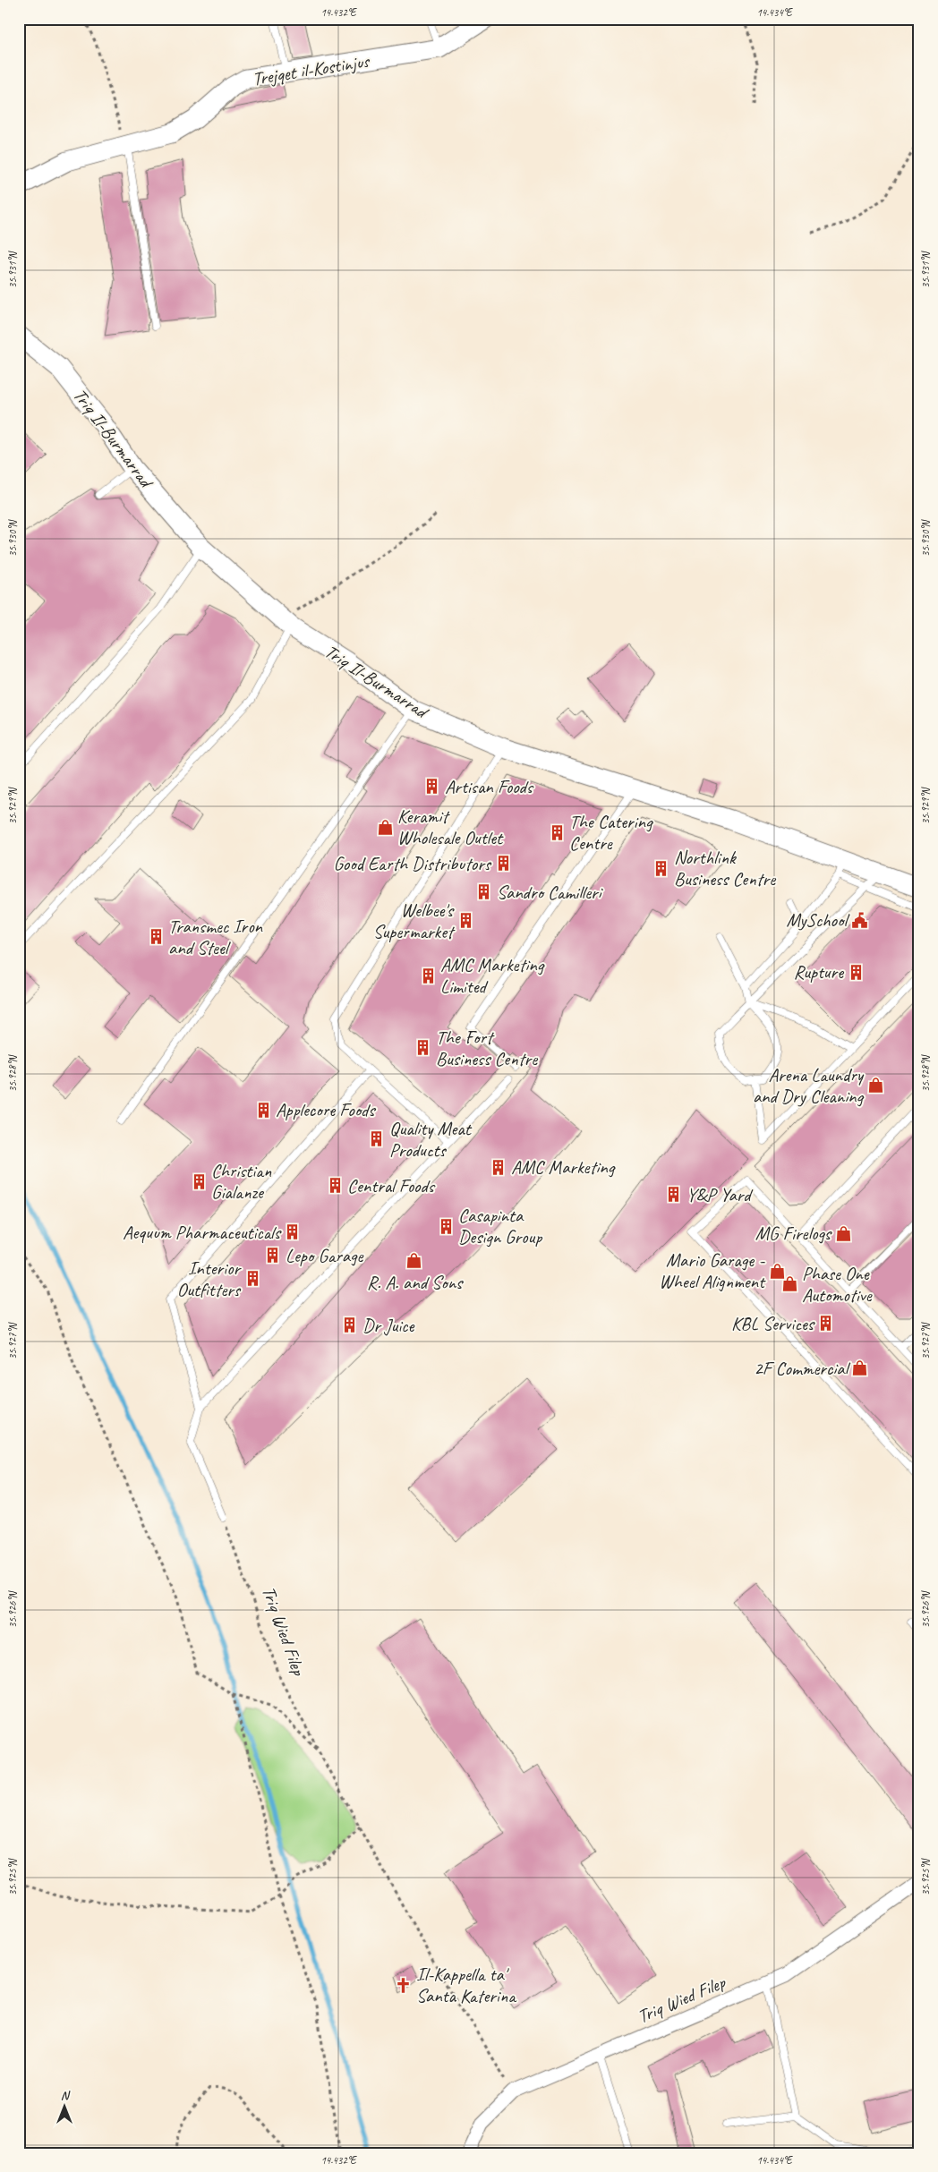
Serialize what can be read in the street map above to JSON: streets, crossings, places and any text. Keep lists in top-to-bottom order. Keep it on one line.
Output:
{"streets":{"street":["Trejqet il-Kostinjus","Triq Il-Burmarrad","Triq Wied Filep"]},"places":{"building":["Artisan Foods","The Catering Centre","Good Earth Distributors","Northlink Business Centre","Sandro Camilleri","Welbee's Supermarket","Transmec Iron and Steel","Rupture","AMC Marketing Limited","The Fort Business Centre","Applecore Foods","Quality Meat Products","AMC Marketing","Christian Gialanze","Central Foods","Y&P Yard","Casapinta Design Group","Aequum Pharmaceuticals","Lepo Garage","Interior Outfitters","KBL Services","Dr Juice"],"shop":["Keramit Wholesale Outlet","Arena Laundry and Dry Cleaning","MG Firelogs","R. A. and Sons","Mario Garage - Wheel Alignment","Phase One Automotive","2F Commercial"],"public building":["MySchool"],"church":["Il-Kappella ta' Santa Katerina"]},"north":"top","coordinates":["14.432°E","14.434°E","35.931°N","35.930°N","35.929°N","35.928°N","35.927°N","35.926°N","35.925°N"]}
